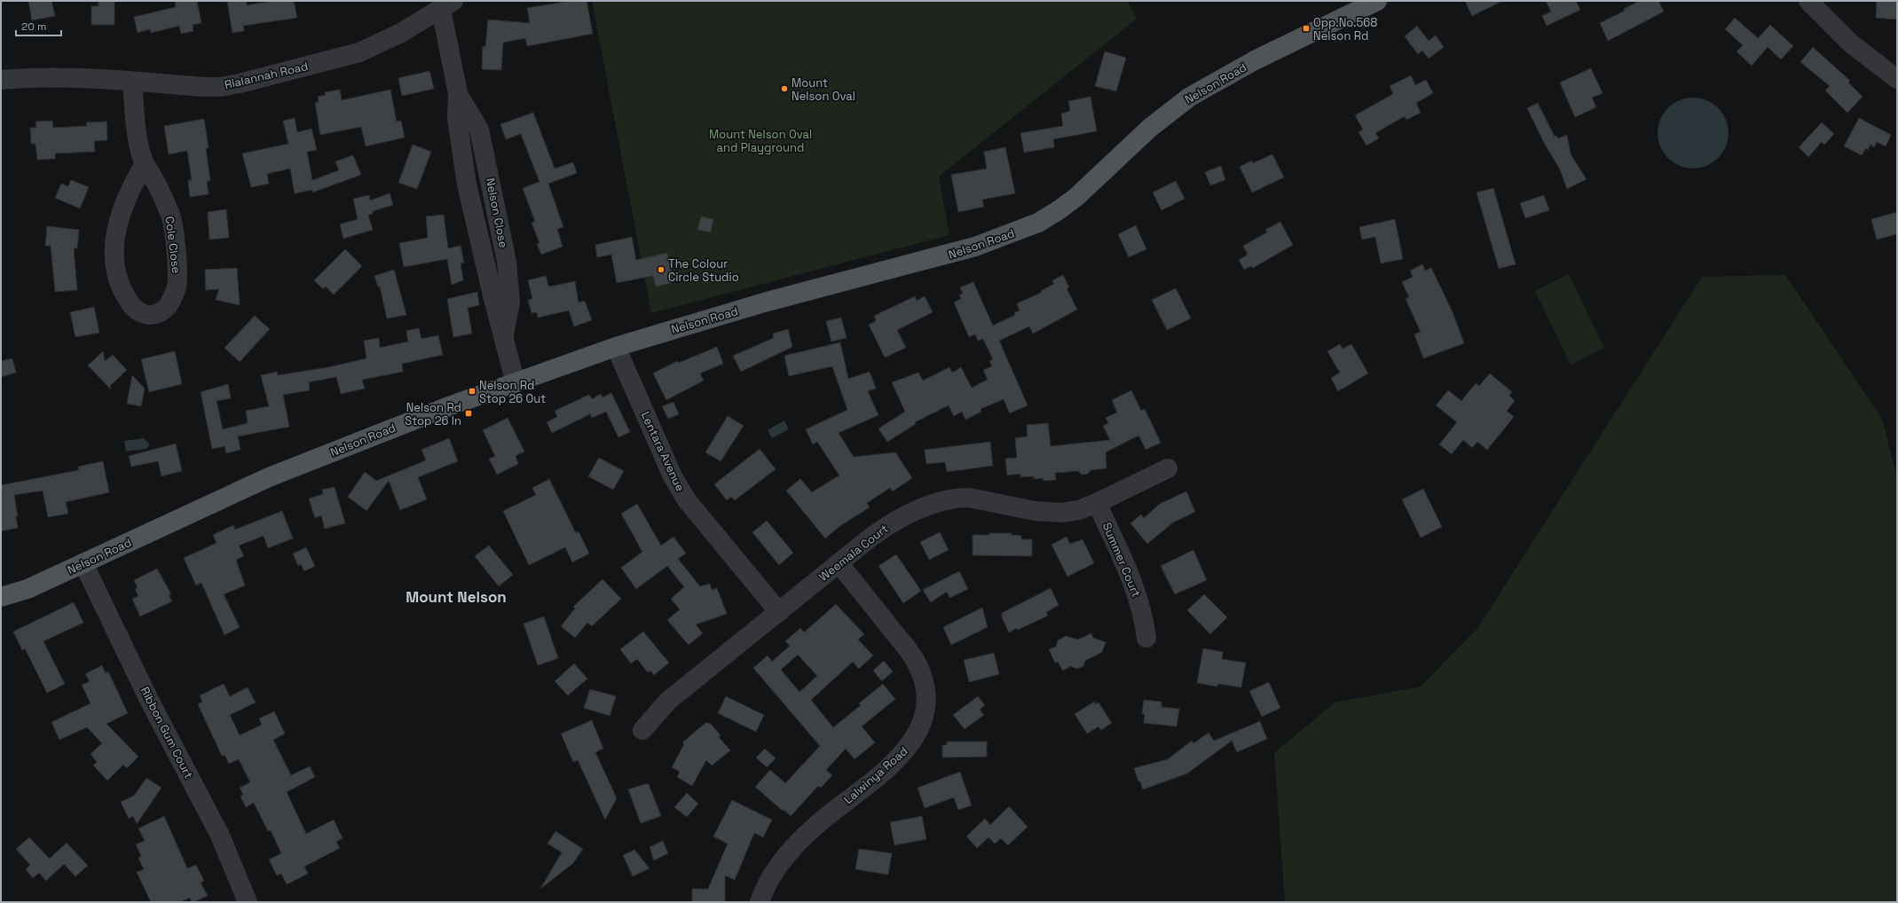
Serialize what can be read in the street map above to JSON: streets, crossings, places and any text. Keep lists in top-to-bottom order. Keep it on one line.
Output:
{"streets":{"main road":["Nelson Road"],"street":["Rialannah Road","Nelson Close","Cole Close","Lentara Avenue","Weemala Court","Summer Court","Ribbon Gum Court","Lalwinya Road"]},"crossings":[["Rialannah Road","Nelson Close"],["Rialannah Road","Cole Close"],["Nelson Road","Nelson Close"],["Nelson Road","Lentara Avenue"],["Nelson Road","Ribbon Gum Court"],["Lentara Avenue","Weemala Court"],["Weemala Court","Summer Court"],["Weemala Court","Lalwinya Road"]],"districts":["Mount Nelson"],"parks":["Mount Nelson Oval and Playground"],"places":{"transit":["Opp.No.568 Nelson Rd","Nelson Rd Stop 26 Out","Nelson Rd Stop 26 In"],"other":["Mount Nelson Oval","The Colour Circle Studio"]},"scale_bar":"20 m"}
